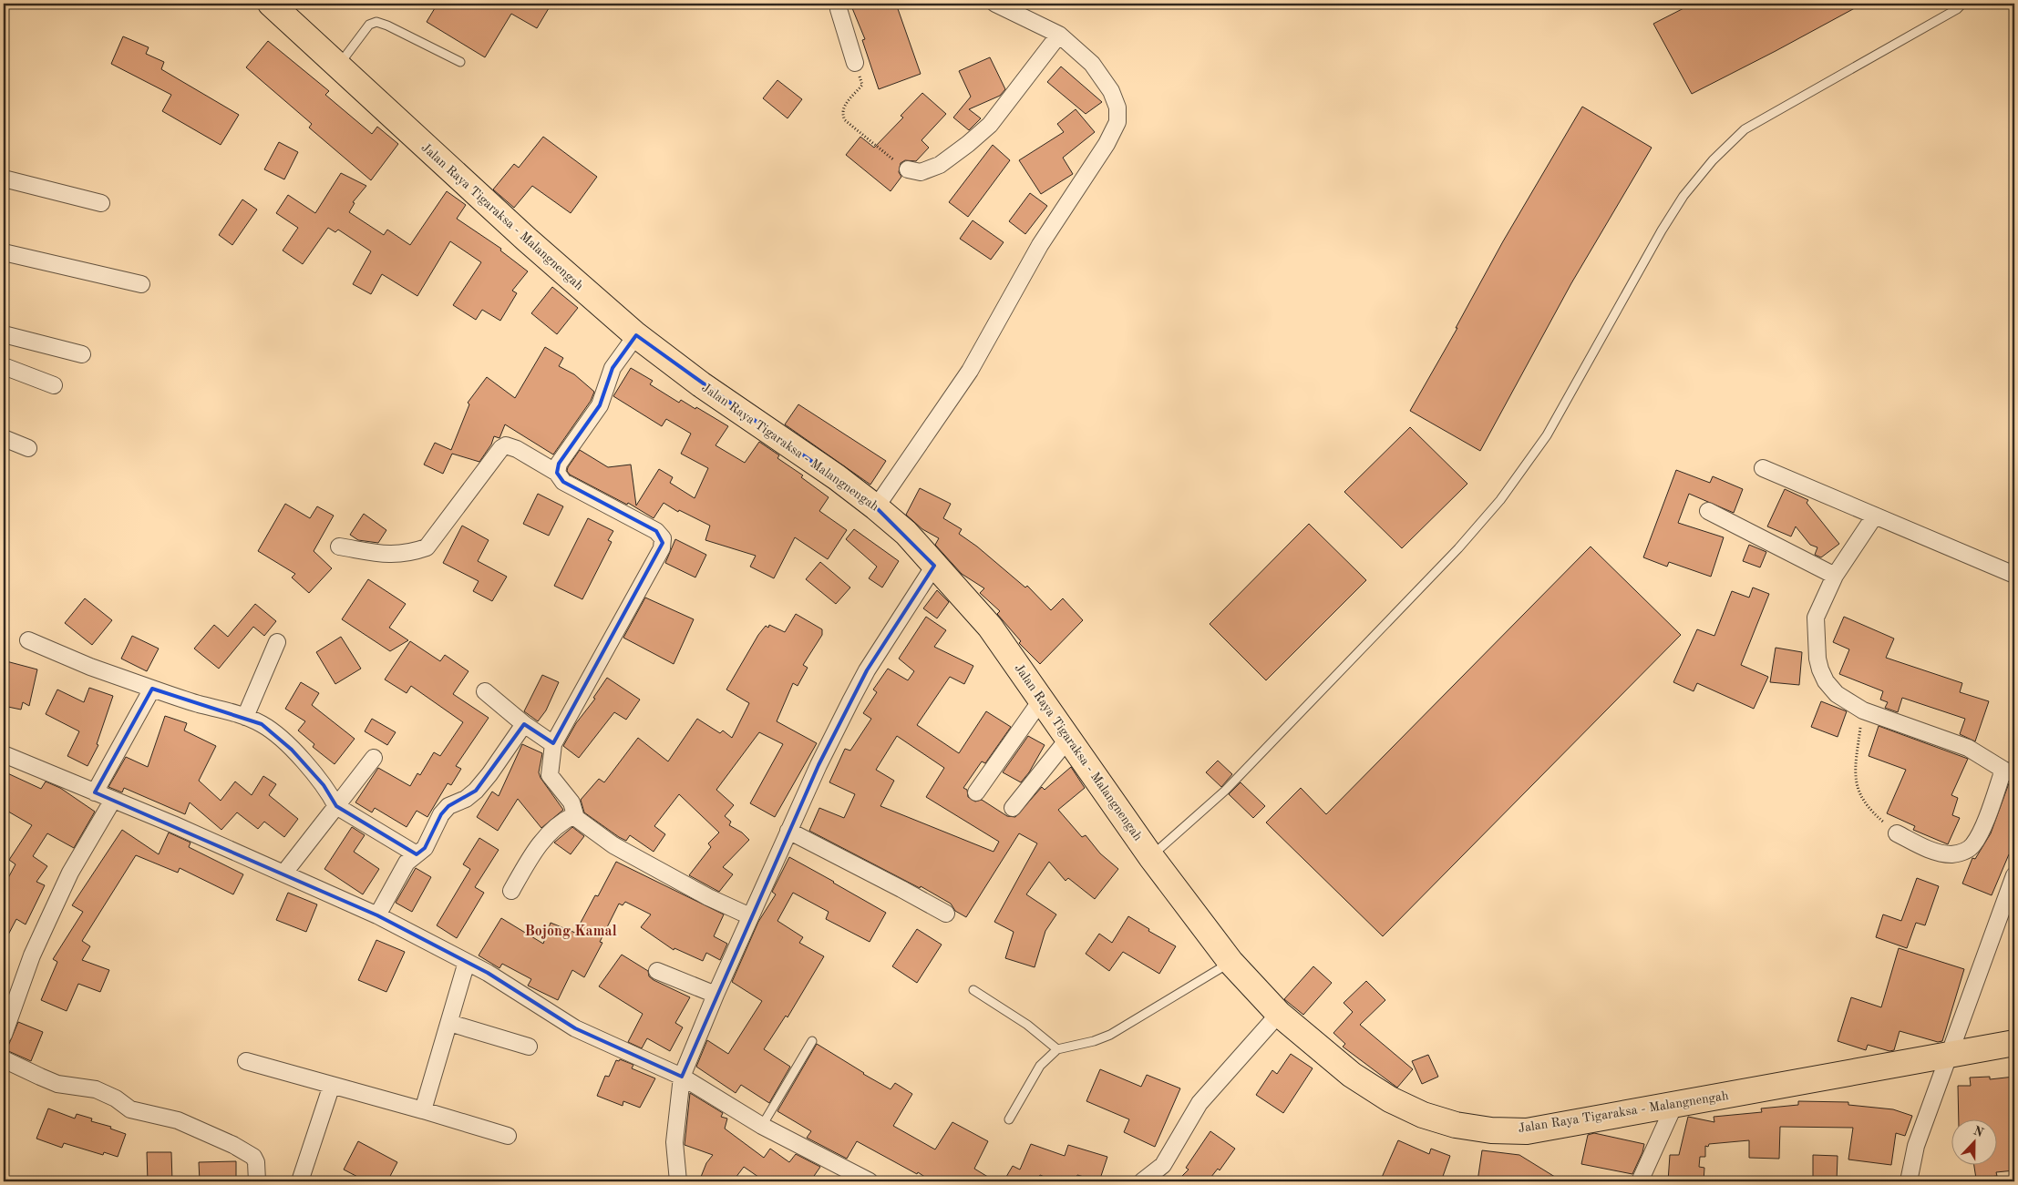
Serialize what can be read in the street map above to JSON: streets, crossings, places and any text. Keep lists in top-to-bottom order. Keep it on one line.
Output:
{"streets":{"main road":["Jalan Raya Tigaraksa - Malangnengah"]},"districts":["Bojong Kamal"],"north":"top"}
